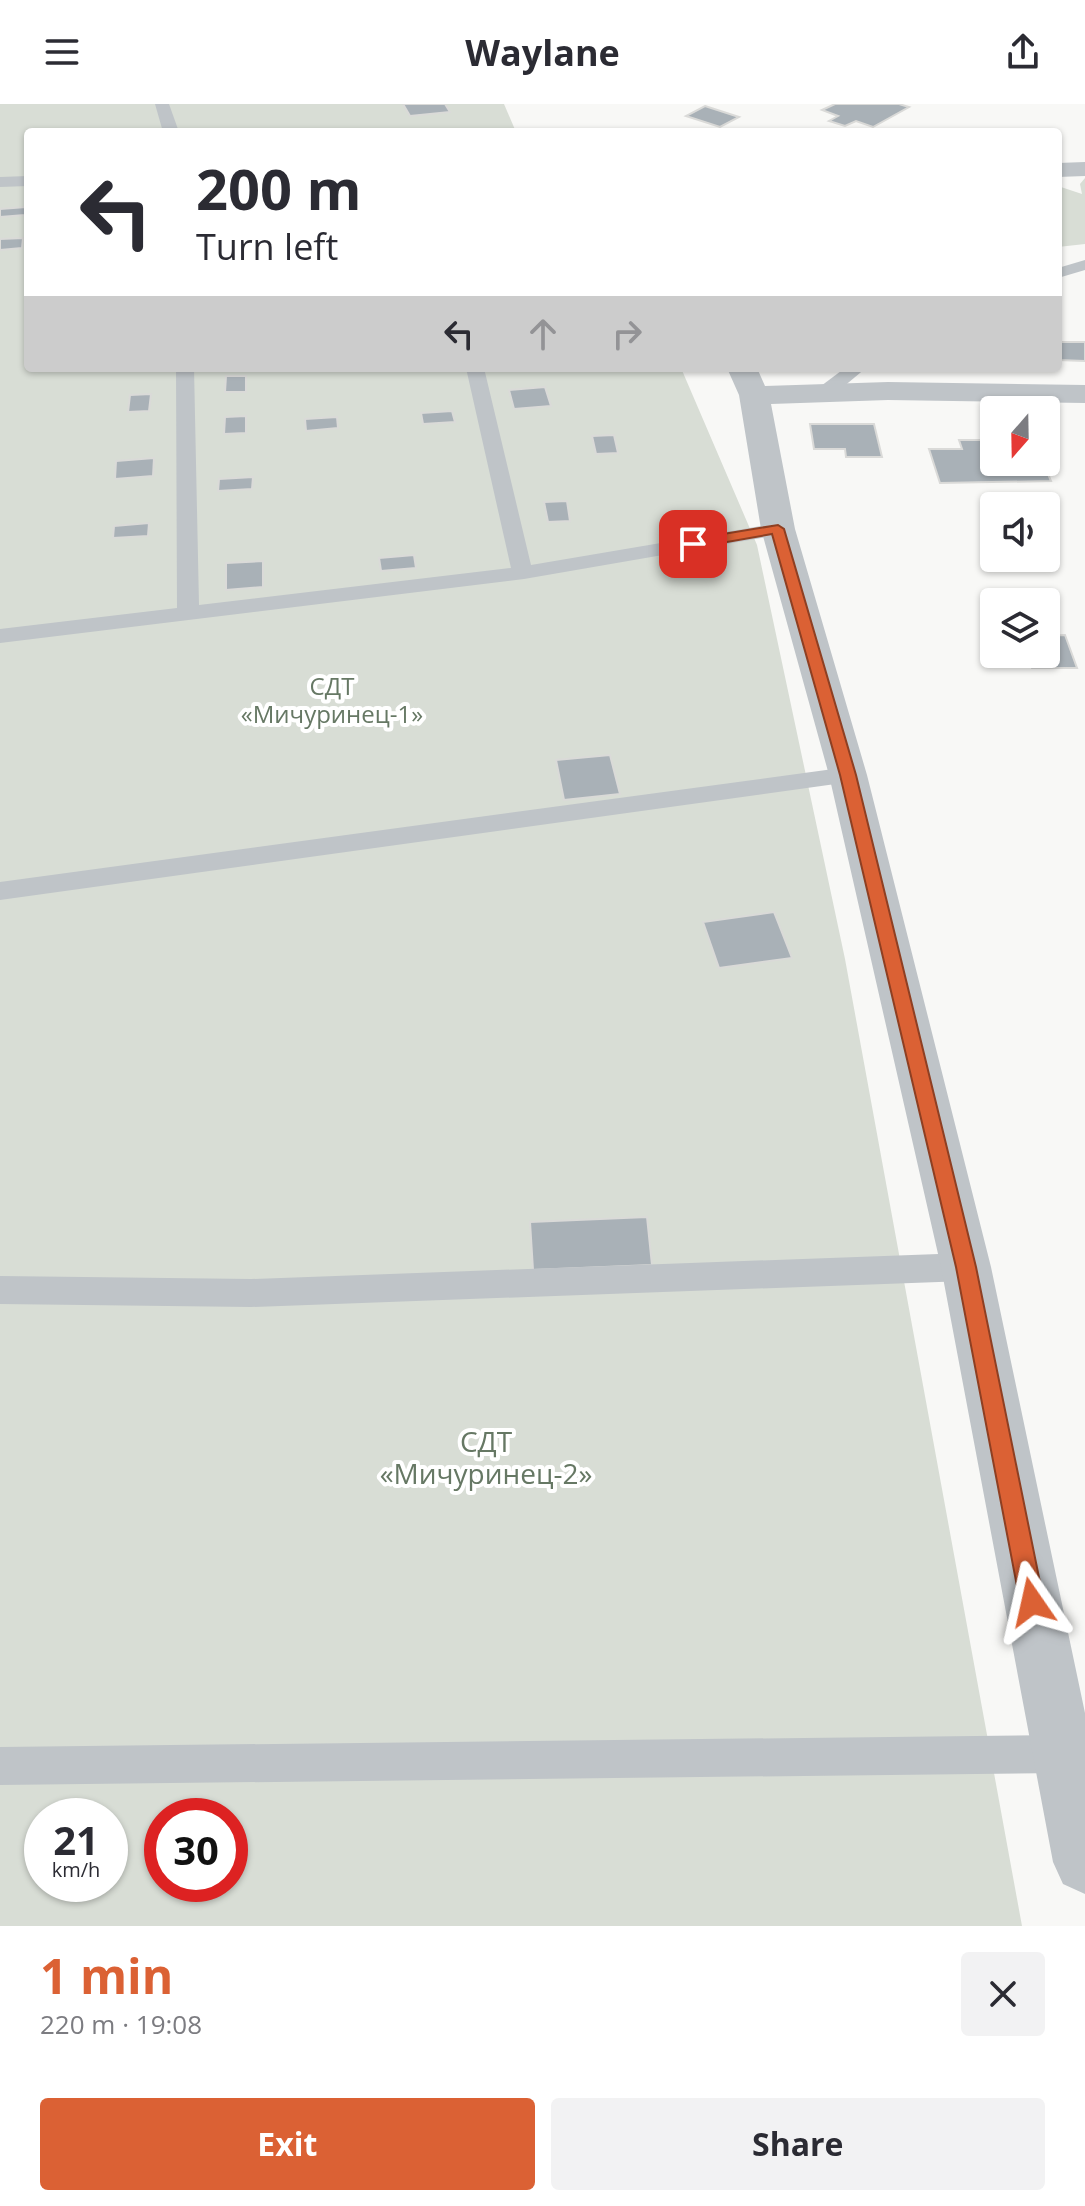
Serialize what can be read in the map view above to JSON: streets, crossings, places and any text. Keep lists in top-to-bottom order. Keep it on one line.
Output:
{"parks":["СДТ «Мичуринец-1»","СДТ «Мичуринец-2»"],"north":"bottom","page":{"header":"Waylane","turn":["200 m","Turn left"],"speed":"21 km/h","limit":"30","heading":["1 min","220 m · 19:08"],"buttons":["Exit","Share"]}}
